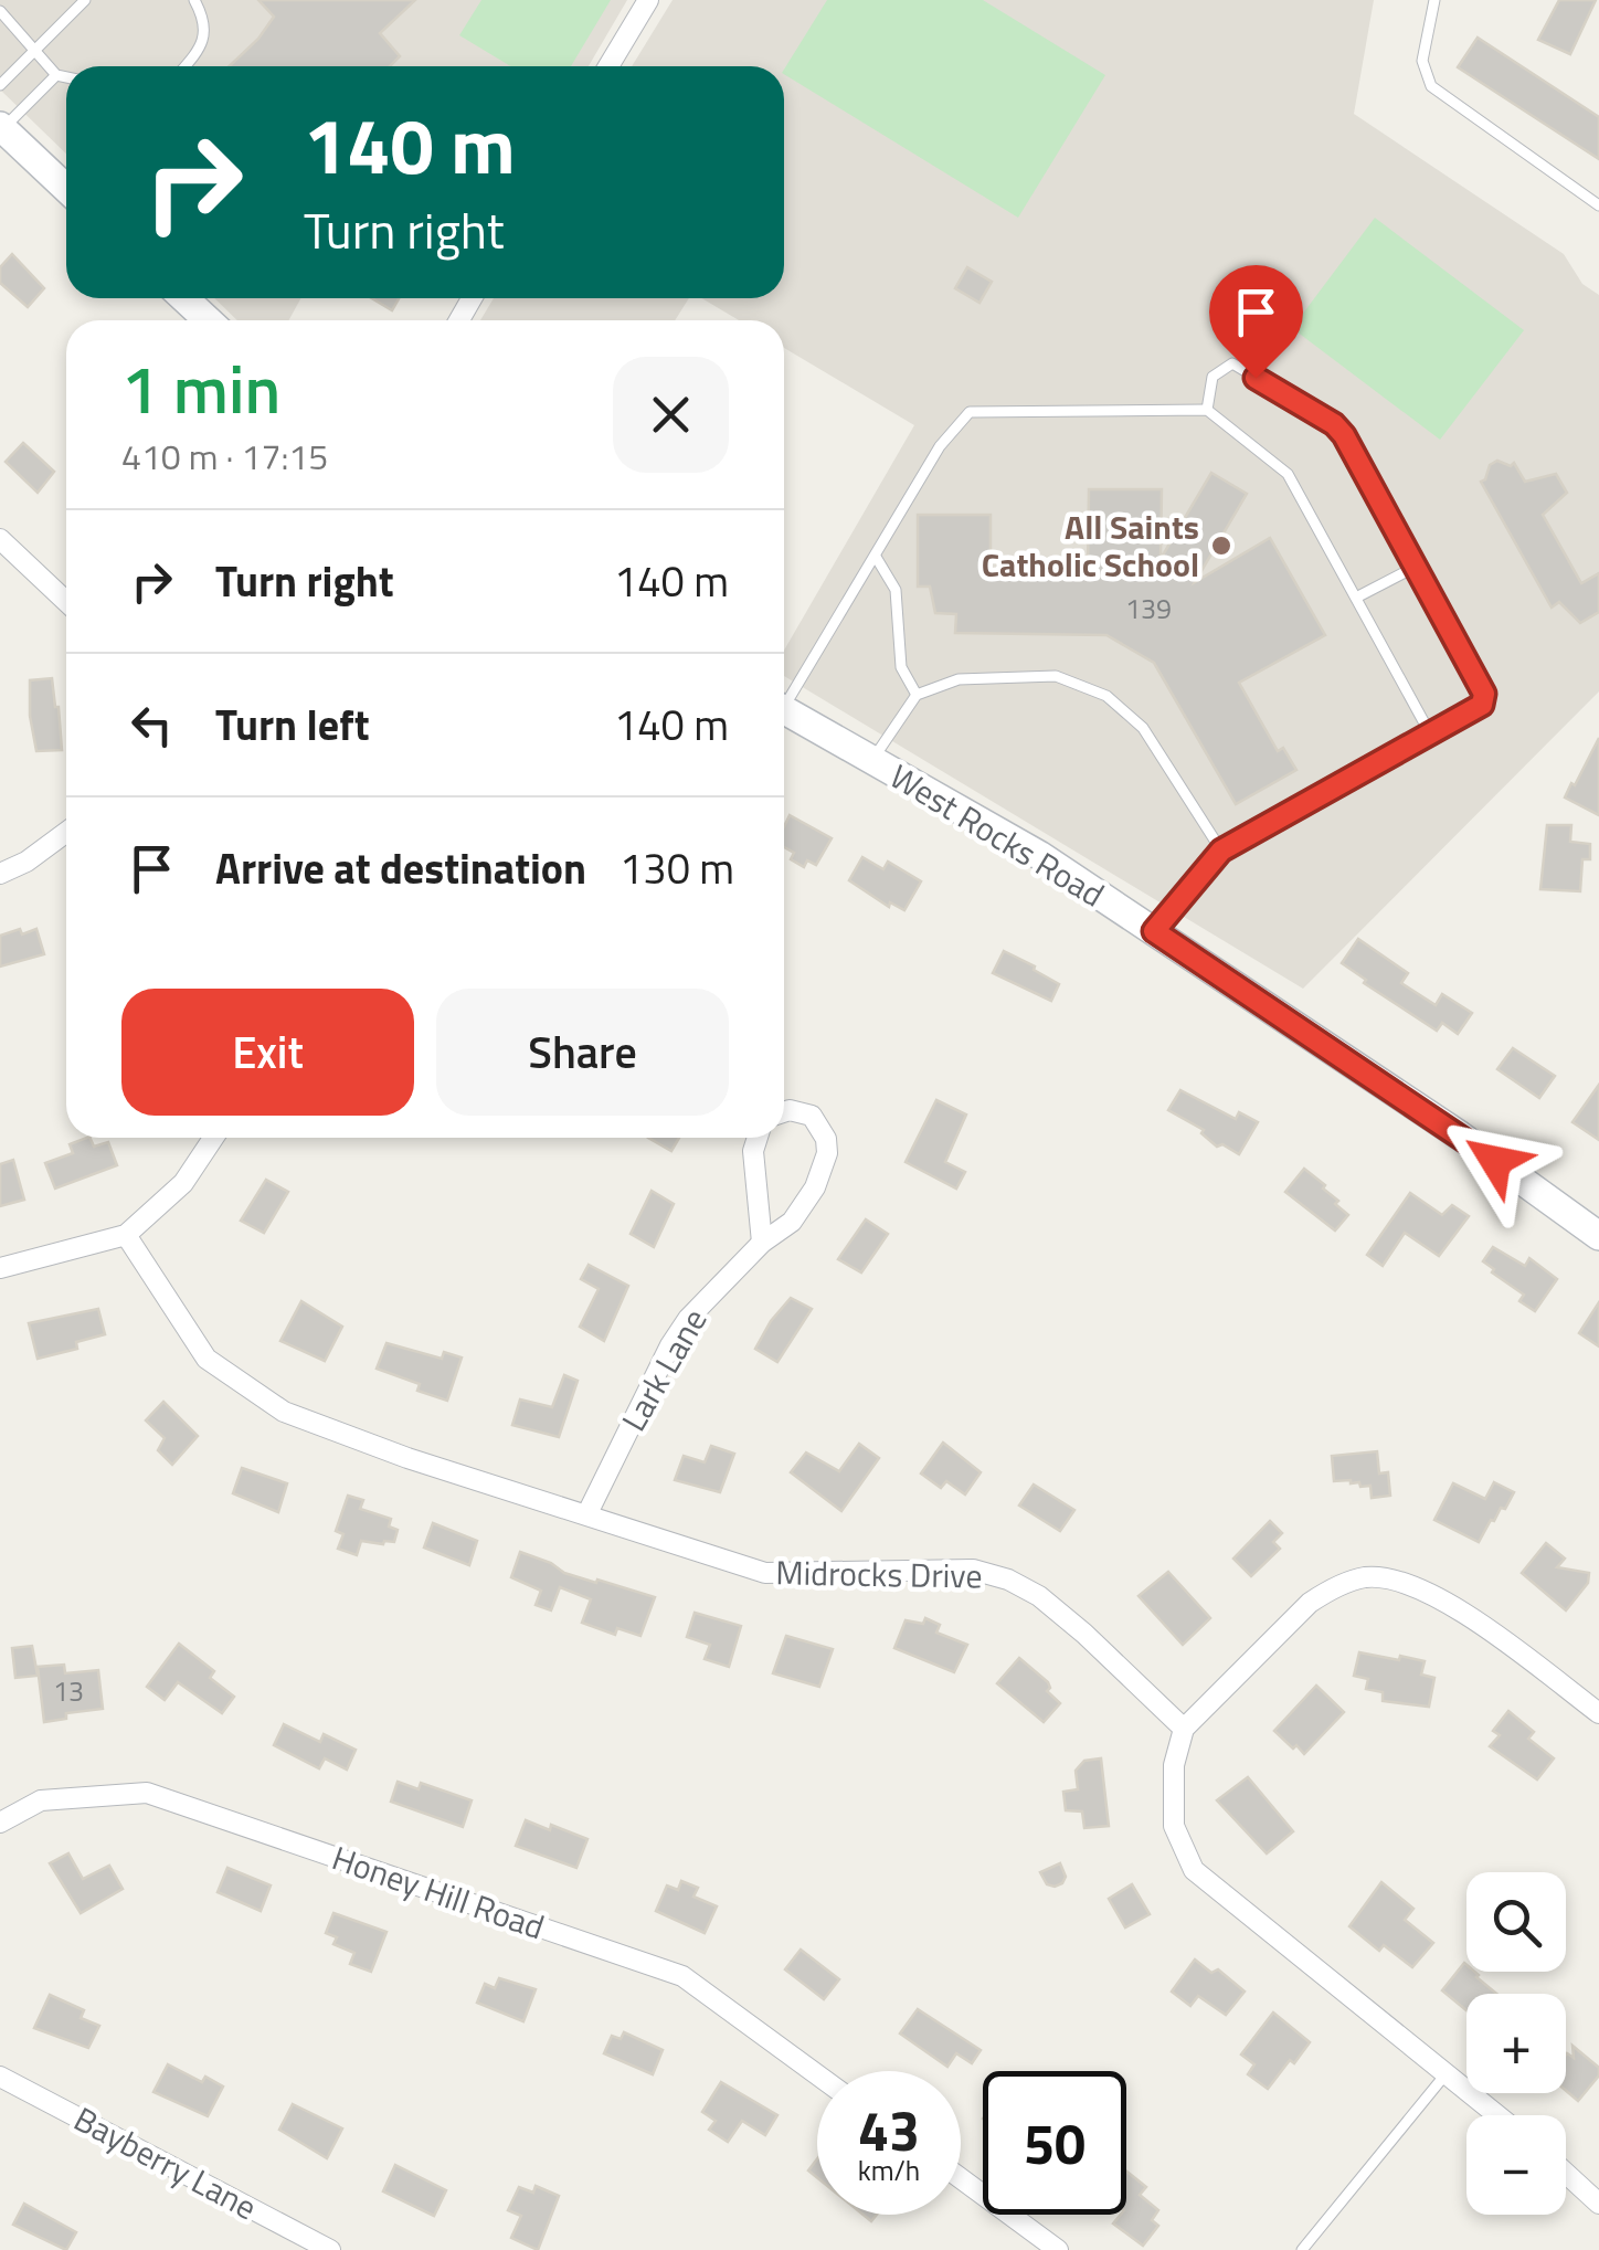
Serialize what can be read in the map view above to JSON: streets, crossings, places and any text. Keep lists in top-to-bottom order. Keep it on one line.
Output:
{"streets":{"main road":["West Rocks Road"],"street":["Lark Lane","Midrocks Drive","Honey Hill Road","Bayberry Lane"]},"crossings":[["Lark Lane","Midrocks Drive"]],"places":["All Saints Catholic School"],"house_numbers":["139","13"],"page":{"turn":["140 m","Turn right"],"heading":["1 min","410 m · 17:15"],"list":[{"name":"Turn right","value":"140 m"},{"name":"Turn left","value":"140 m"},{"name":"Arrive at destination","value":"130 m"}],"buttons":["Exit","Share"],"map_buttons":["+","−"],"speed":"43 km/h","limit":"50"}}
